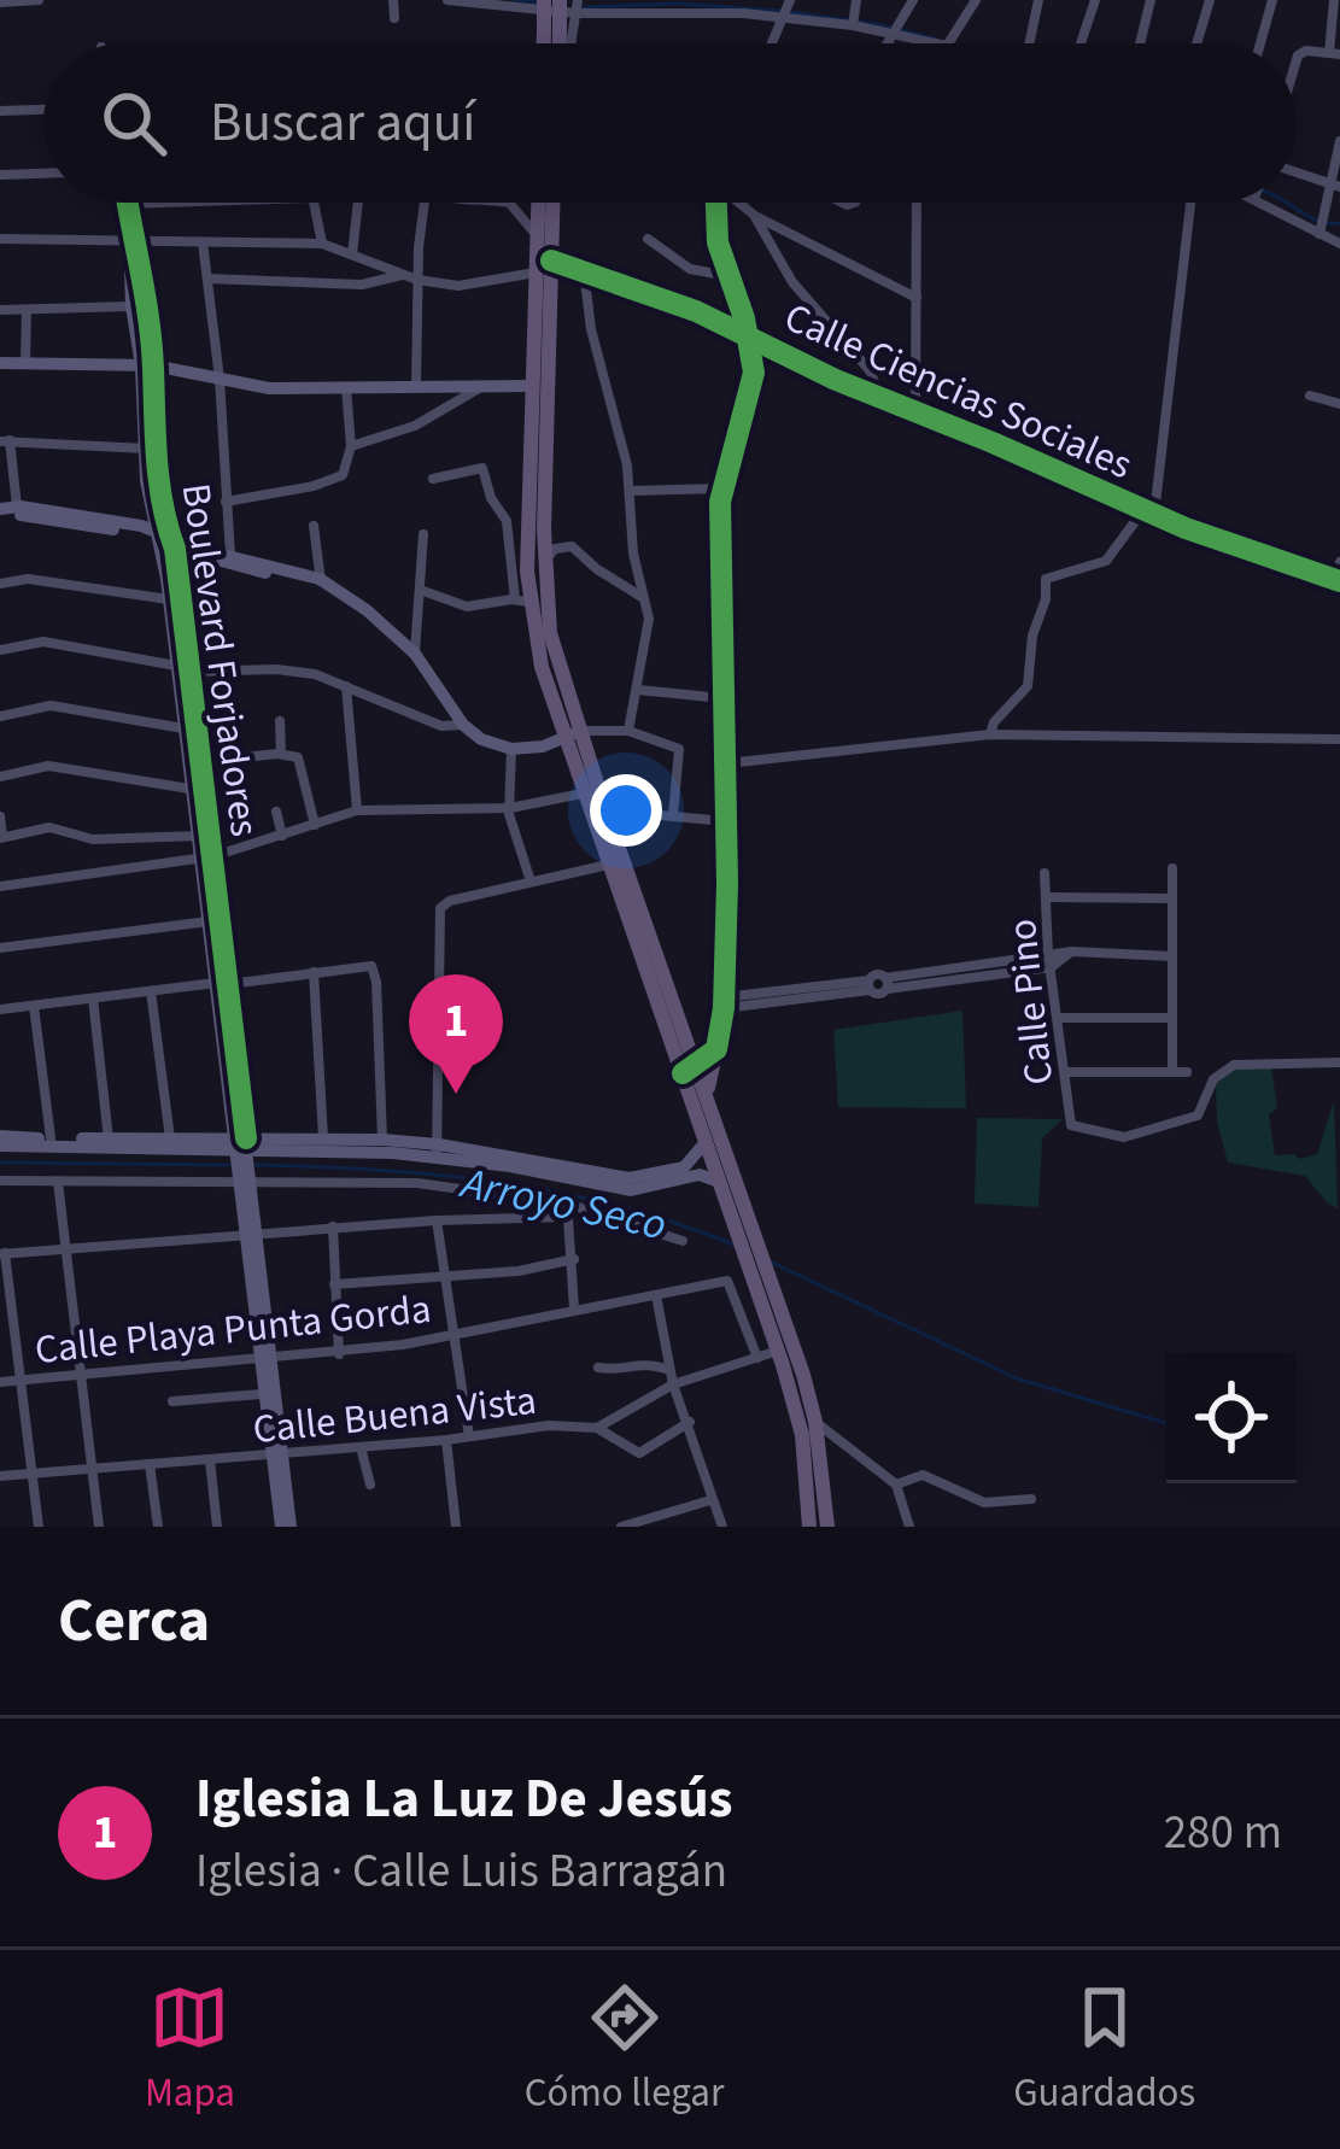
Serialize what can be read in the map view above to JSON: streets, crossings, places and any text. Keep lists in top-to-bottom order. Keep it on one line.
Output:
{"streets":{"street":["Calle Ciencias Sociales","Boulevard Forjadores","Calle Pino","Calle Playa Punta Gorda","Calle Buena Vista"]},"crossings":[["Boulevard Forjadores","Calle Playa Punta Gorda"],["Boulevard Forjadores","Calle Buena Vista"],["Calle Playa Punta Gorda","Calle Buena Vista"]],"water":["Arroyo Seco"],"page":{"search":"Buscar aquí","pins":"1","heading":"Cerca","list":[{"mark":"1","name":"Iglesia La Luz De Jesús","note":"Iglesia · Calle Luis Barragán","value":"280 m"}],"nav":["Mapa","Cómo llegar","Guardados"]}}
